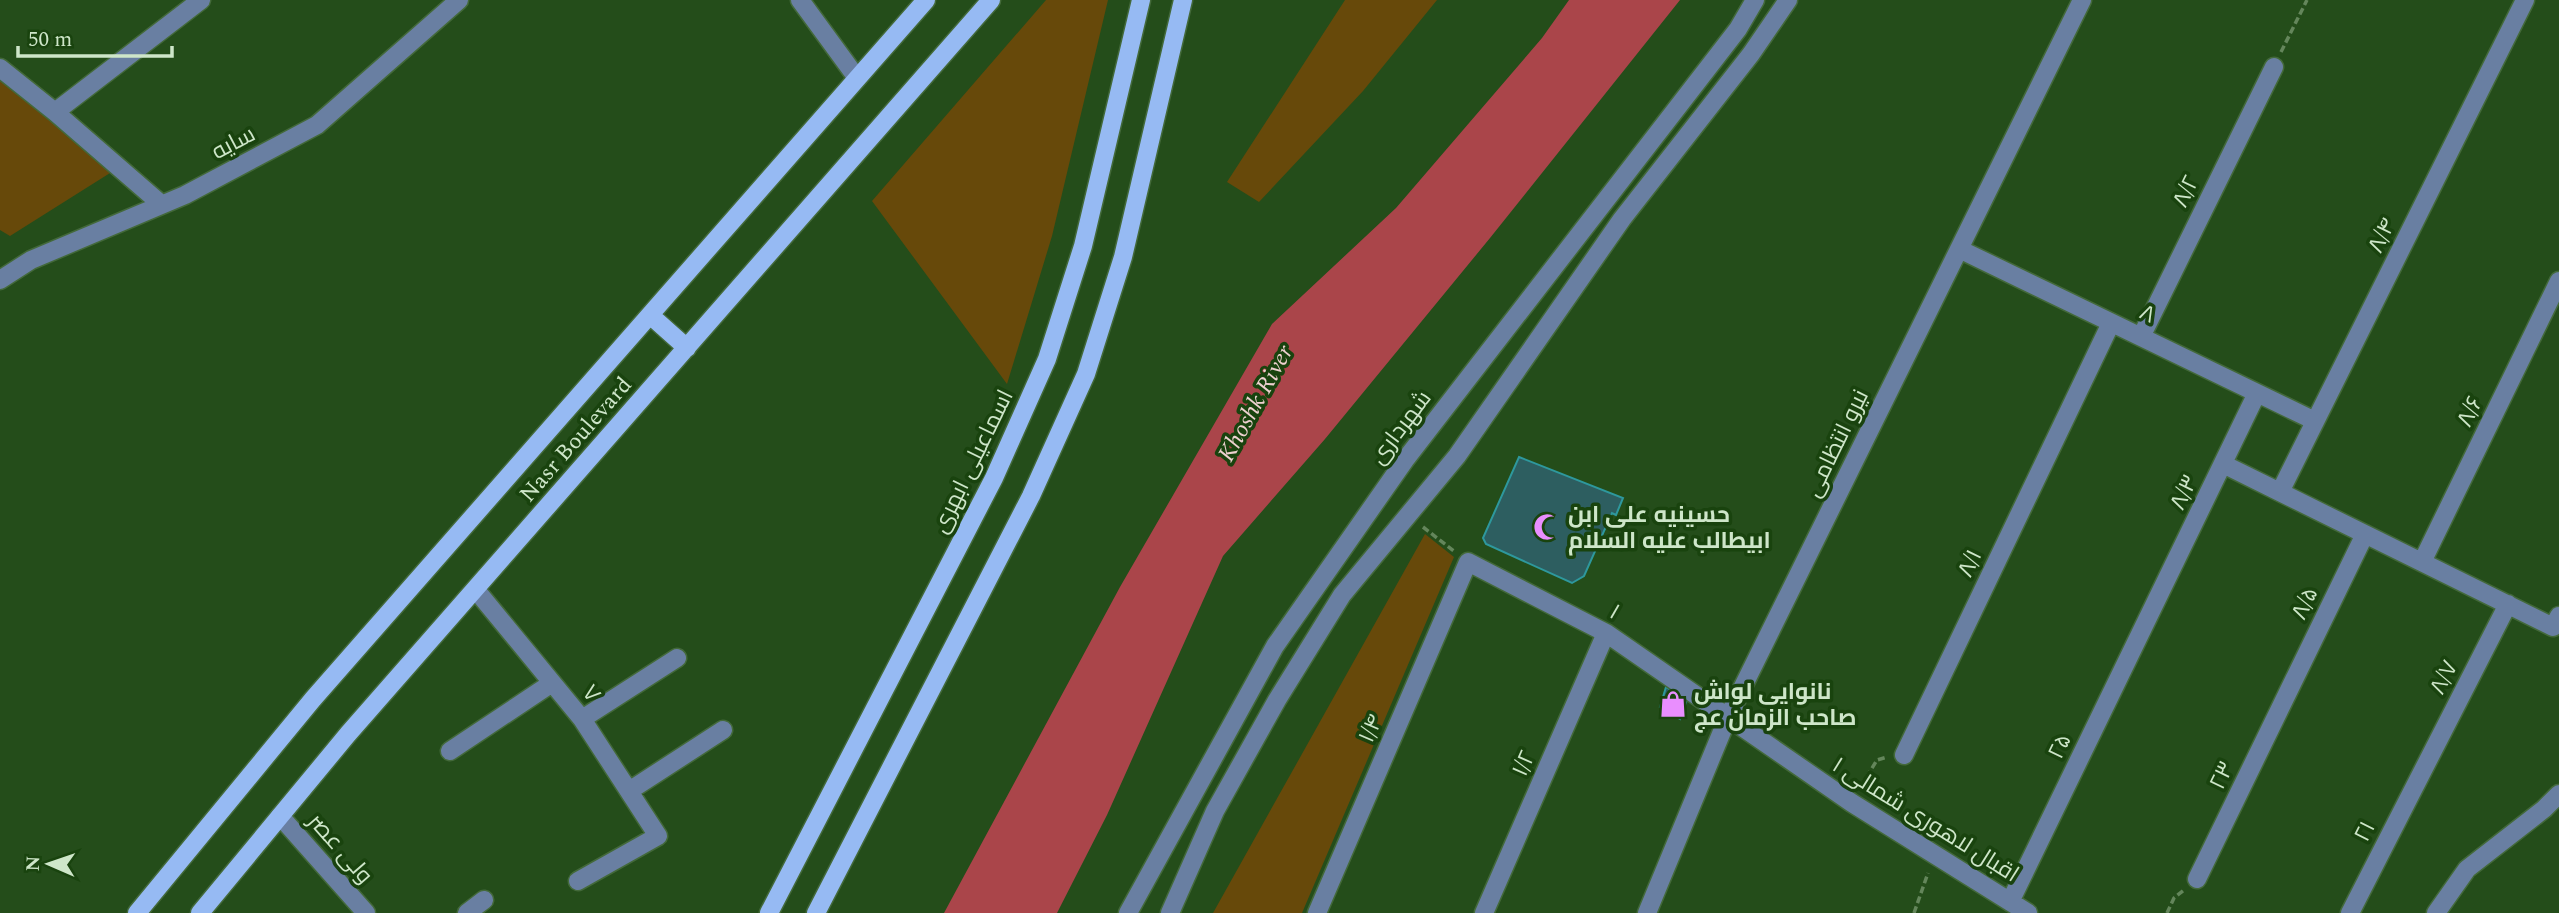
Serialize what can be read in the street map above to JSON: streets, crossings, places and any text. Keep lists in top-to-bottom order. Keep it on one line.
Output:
{"streets":{"main road":["Nasr Boulevard","اسماعیلی ابهری"],"street":["سایه","۸/۲","۸/۴","۸","۸/۶","شهرداری","نیرو انتظامی","۸/۳","۸/۱","۸/۵","۱","۸/۷","۷","۱/۴","۲۵","۱/۲","۲۳","اقبال لاهوری شمالی ۱","۲۱","ولی عصر"]},"crossings":[["۸/۲","۸"],["۸/۴","۸"],["۸","نیرو انتظامی"],["۸","۸/۳"],["۸","۸/۱"],["Nasr Boulevard","۷"],["Nasr Boulevard","ولی عصر"],["نیرو انتظامی","۱"],["نیرو انتظامی","اقبال لاهوری شمالی ۱"],["۸/۳","۲۵"],["۸/۵","۲۳"],["۱","۱/۴"],["۱","۱/۲"],["۱","اقبال لاهوری شمالی ۱"],["۸/۷","۲۱"],["۲۵","اقبال لاهوری شمالی ۱"]],"water":["Khoshk River"],"places":{"mosque":["حسینیه علی ابن ابیطالب علیه السلام"],"shop":["نانوایی لواش صاحب الزمان عج"]},"scale_bar":"50 m","north":"left"}
